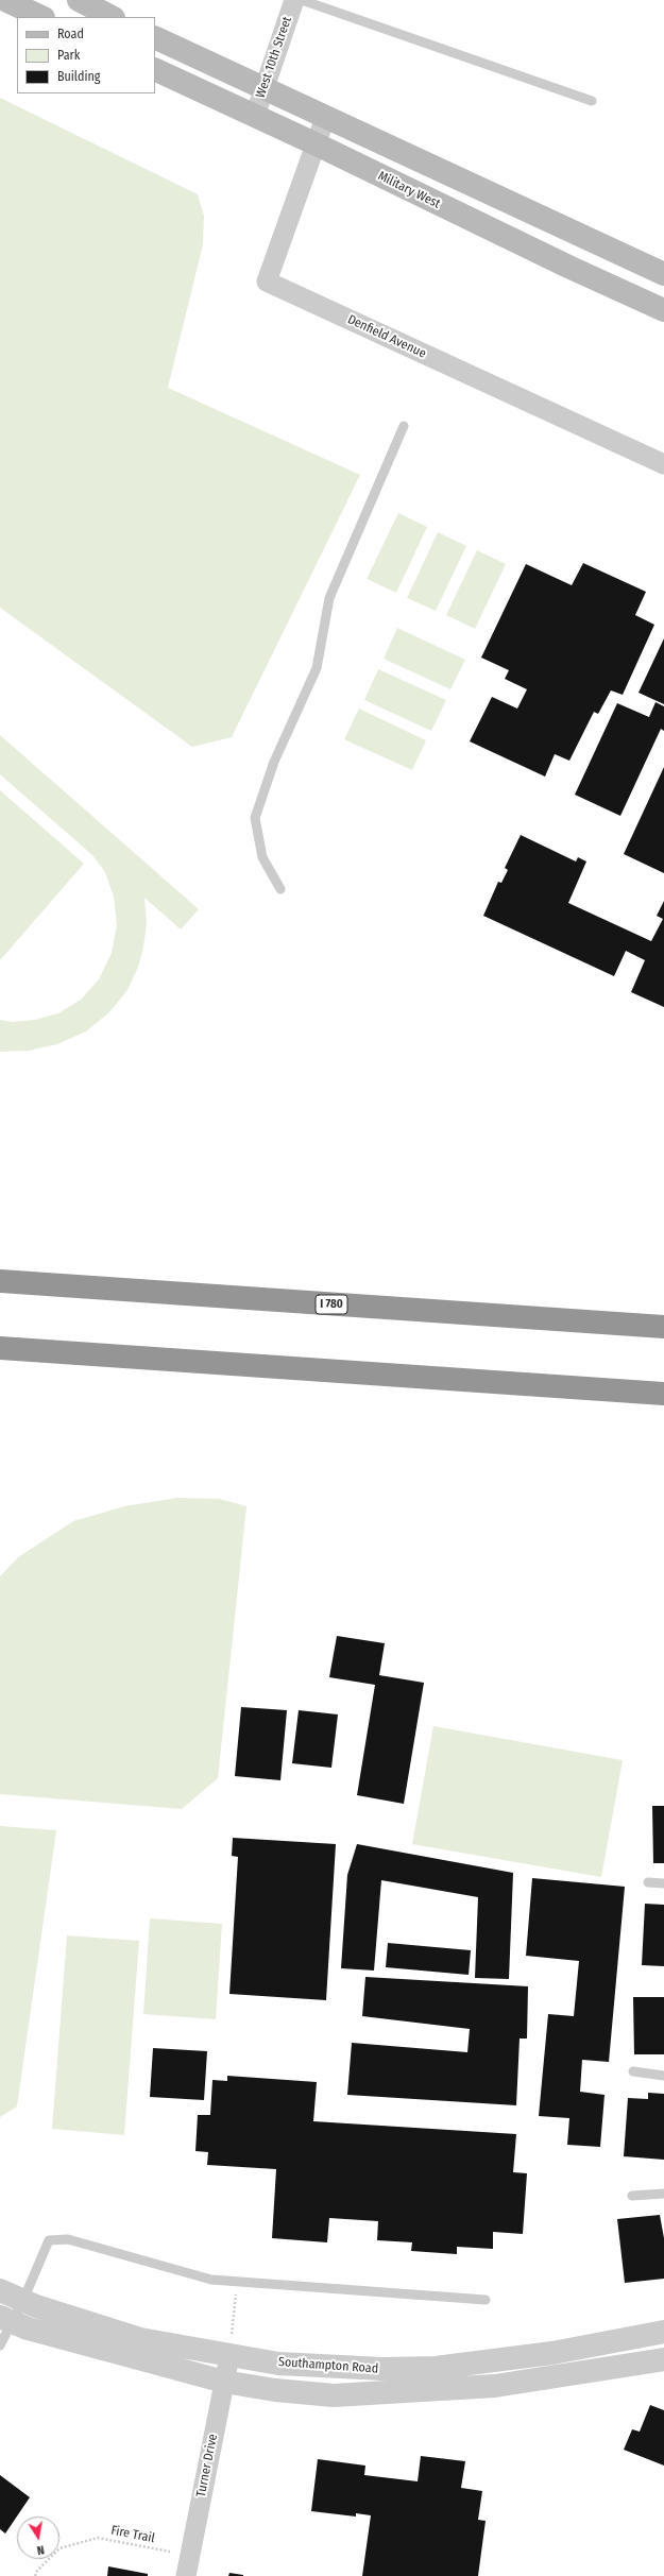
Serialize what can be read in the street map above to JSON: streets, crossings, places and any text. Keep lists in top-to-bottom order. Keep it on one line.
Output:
{"streets":{"highway":["I 780"],"main road":["Military West"],"street":["West 10th Street","Denfield Avenue","Southampton Road","Turner Drive"],"path":["Fire Trail"]},"crossings":[["West 10th Street","Military West"],["Military West","Denfield Avenue"],["Southampton Road","Turner Drive"],["Turner Drive","Fire Trail"]],"legend":["Road","Park","Building"],"north":"bottom"}
